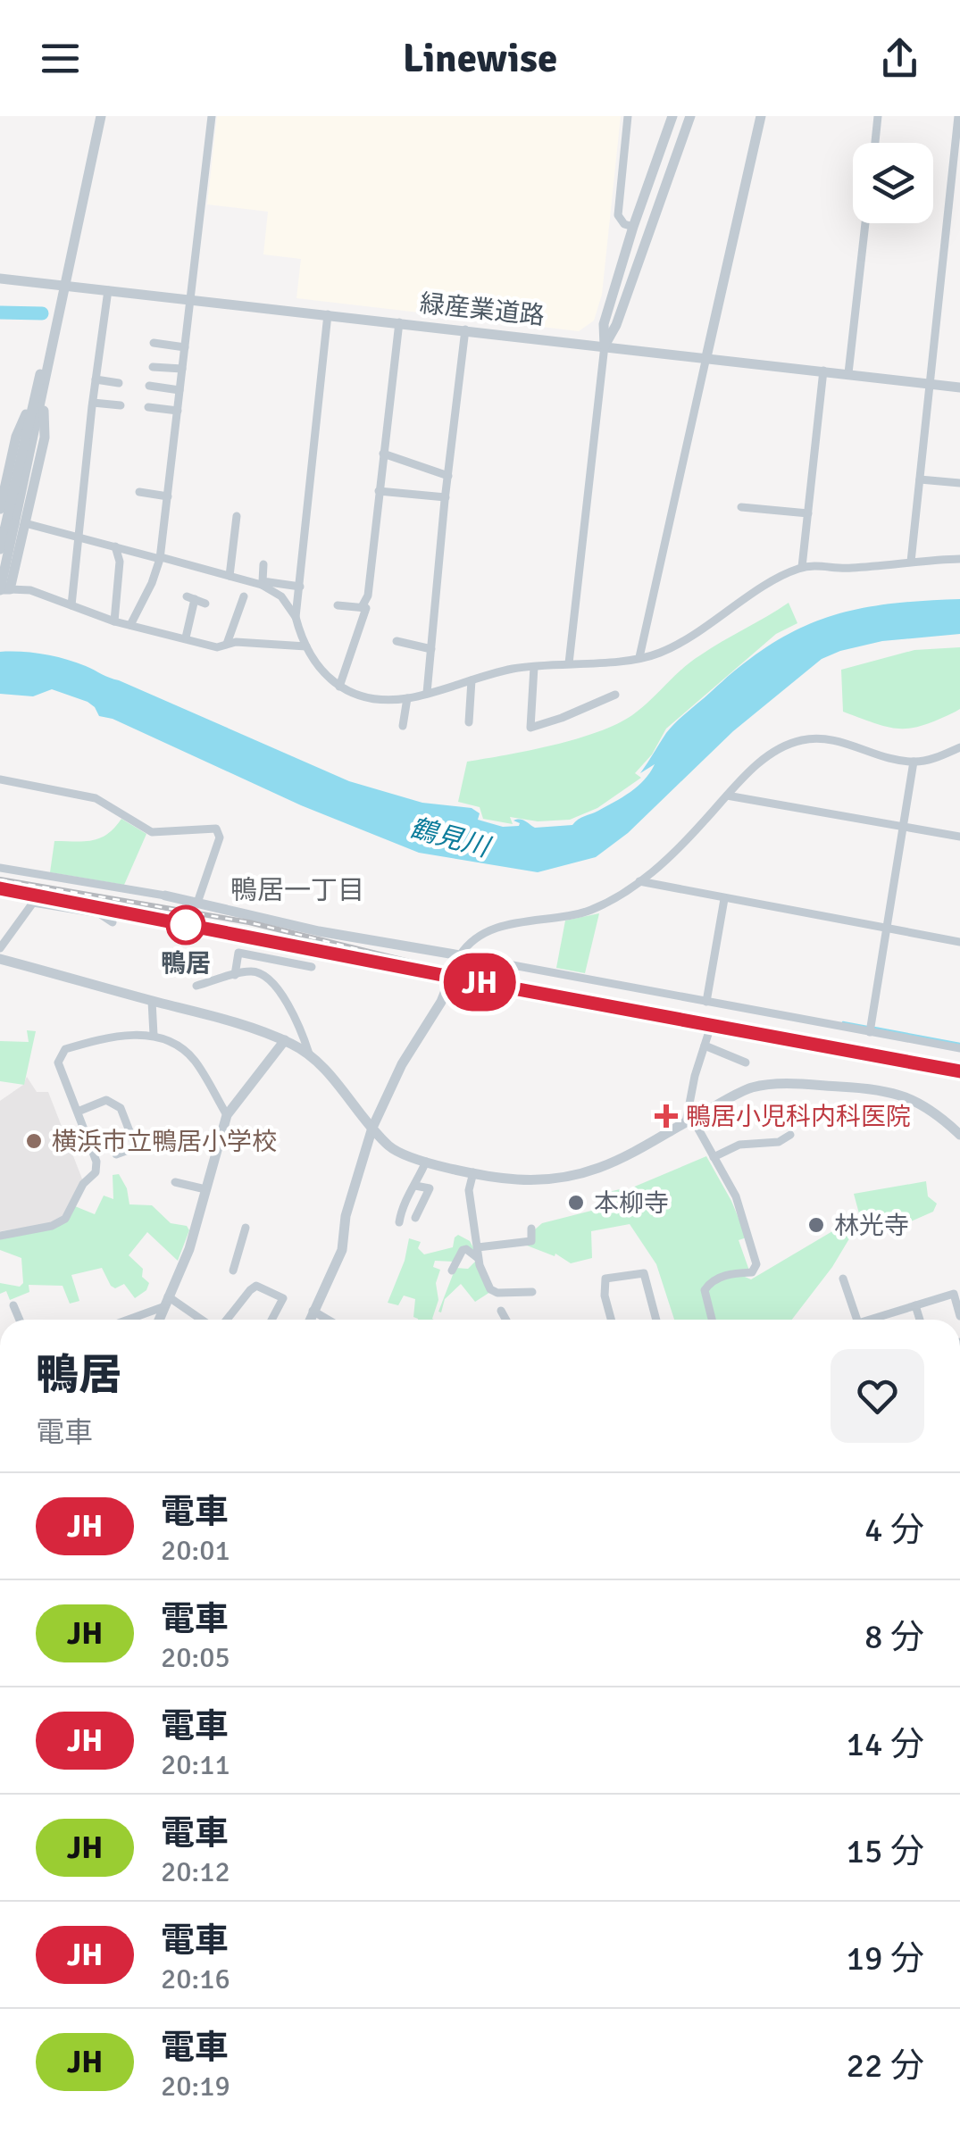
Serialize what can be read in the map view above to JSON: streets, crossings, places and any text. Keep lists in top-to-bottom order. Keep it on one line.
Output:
{"streets":{"street":["緑産業道路"]},"districts":["鴨居一丁目"],"water":["鶴見川"],"places":{"other":["鴨居","横浜市立鴨居小学校","本柳寺","林光寺"],"health":["鴨居小児科内科医院"]},"page":{"header":"Linewise","on_map":"JH","heading":["鴨居","電車"],"list":[{"mark":"JH","name":"電車","note":"20:01","value":"4 分"},{"mark":"JH","name":"電車","note":"20:05","value":"8 分"},{"mark":"JH","name":"電車","note":"20:11","value":"14 分"},{"mark":"JH","name":"電車","note":"20:12","value":"15 分"},{"mark":"JH","name":"電車","note":"20:16","value":"19 分"},{"mark":"JH","name":"電車","note":"20:19","value":"22 分"}]}}
